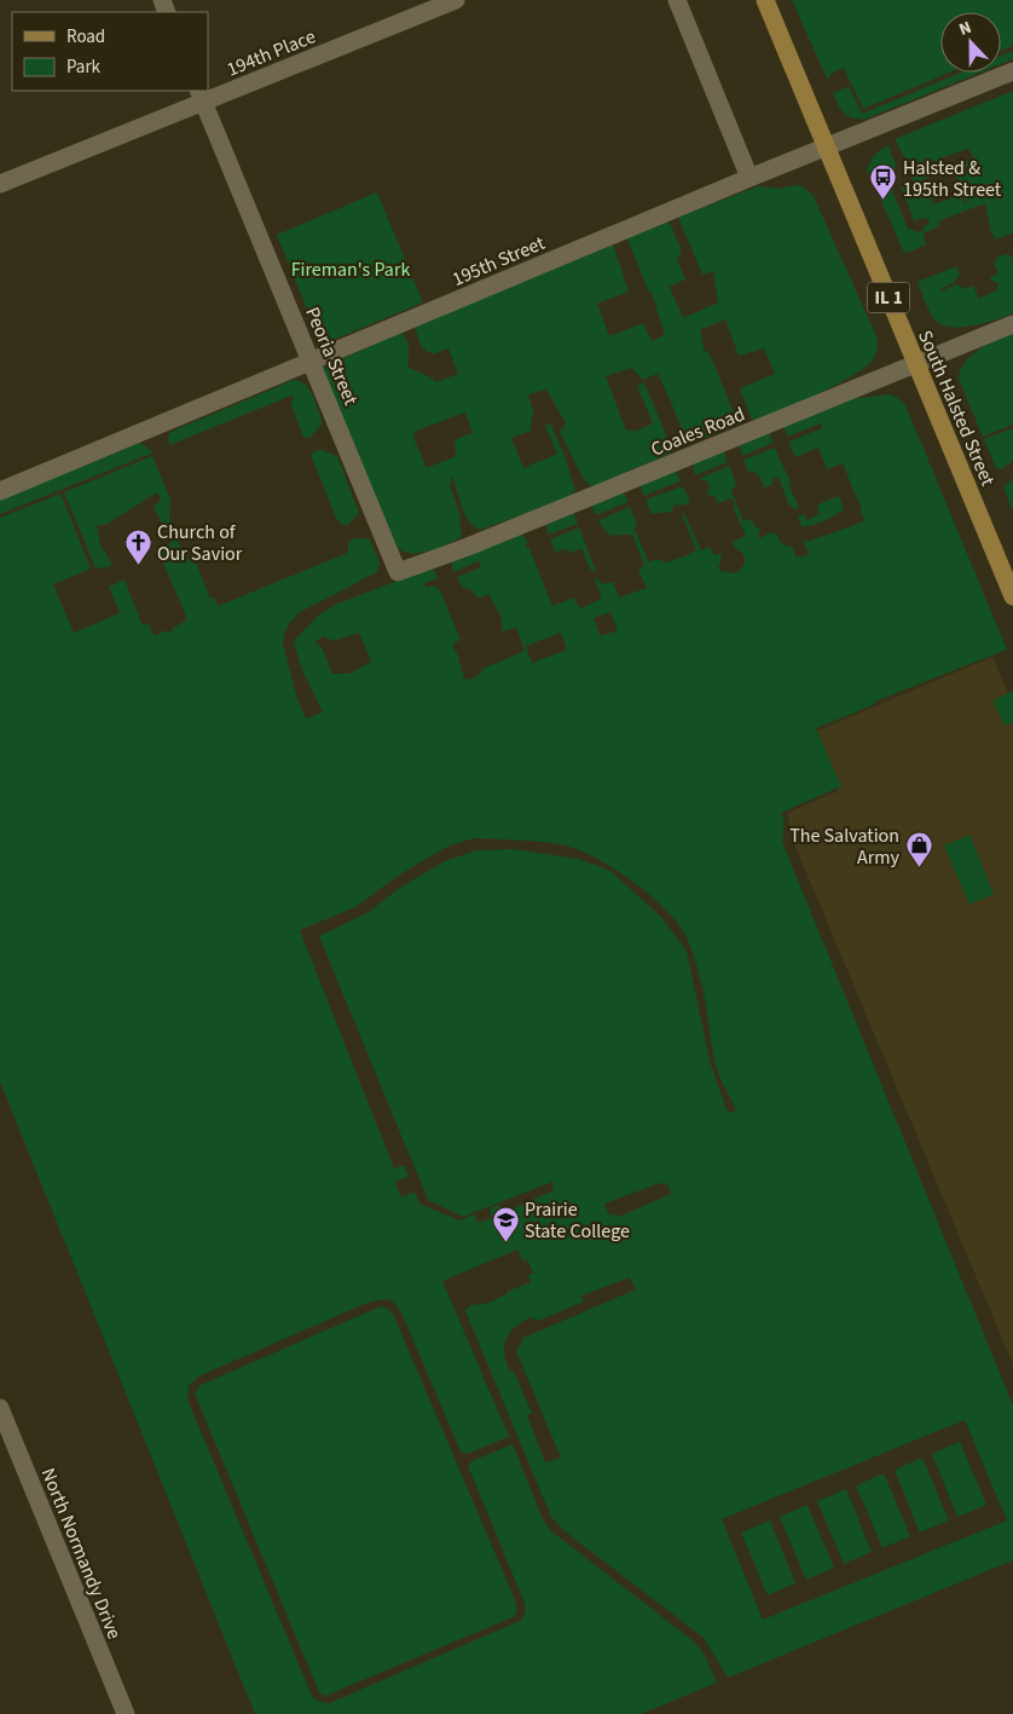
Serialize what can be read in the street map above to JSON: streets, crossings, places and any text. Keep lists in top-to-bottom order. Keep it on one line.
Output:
{"streets":{"main road":["IL 1","South Halsted Street"],"street":["194th Place","195th Street","Peoria Street","Coales Road","North Normandy Drive"]},"crossings":[["194th Place","Peoria Street"],["195th Street","Peoria Street"],["195th Street","South Halsted Street"],["Peoria Street","Coales Road"],["South Halsted Street","Coales Road"]],"parks":["Fireman's Park"],"places":{"bus stop":["Halsted & 195th Street"],"church":["Church of Our Savior"],"shop":["The Salvation Army"],"school or university":["Prairie State College"]},"legend":["Road","Park"],"north":"top"}
